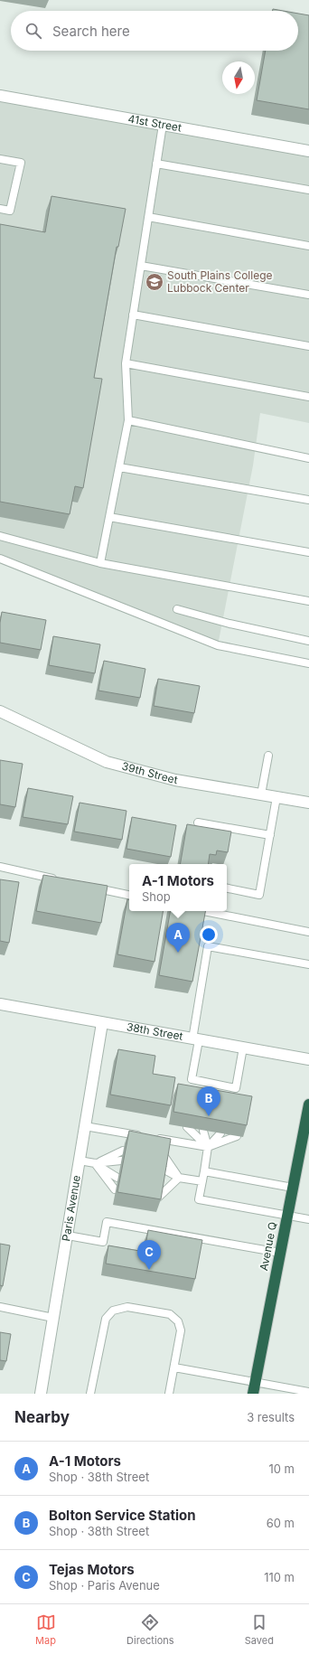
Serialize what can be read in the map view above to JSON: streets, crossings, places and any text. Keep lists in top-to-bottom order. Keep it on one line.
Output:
{"streets":{"highway":["Avenue Q"],"street":["41st Street","39th Street","38th Street","Paris Avenue"]},"crossings":[["38th Street","Paris Avenue"]],"places":{"school or university":["South Plains College Lubbock Center"]},"north":"bottom","page":{"search":"Search here","popup":["A-1 Motors","Shop"],"pins":["A","B","C"],"heading":["Nearby","3 results"],"list":[{"mark":"A","name":"A-1 Motors","note":"Shop · 38th Street","value":"10 m"},{"mark":"B","name":"Bolton Service Station","note":"Shop · 38th Street","value":"60 m"},{"mark":"C","name":"Tejas Motors","note":"Shop · Paris Avenue","value":"110 m"}],"nav":["Map","Directions","Saved"]}}
